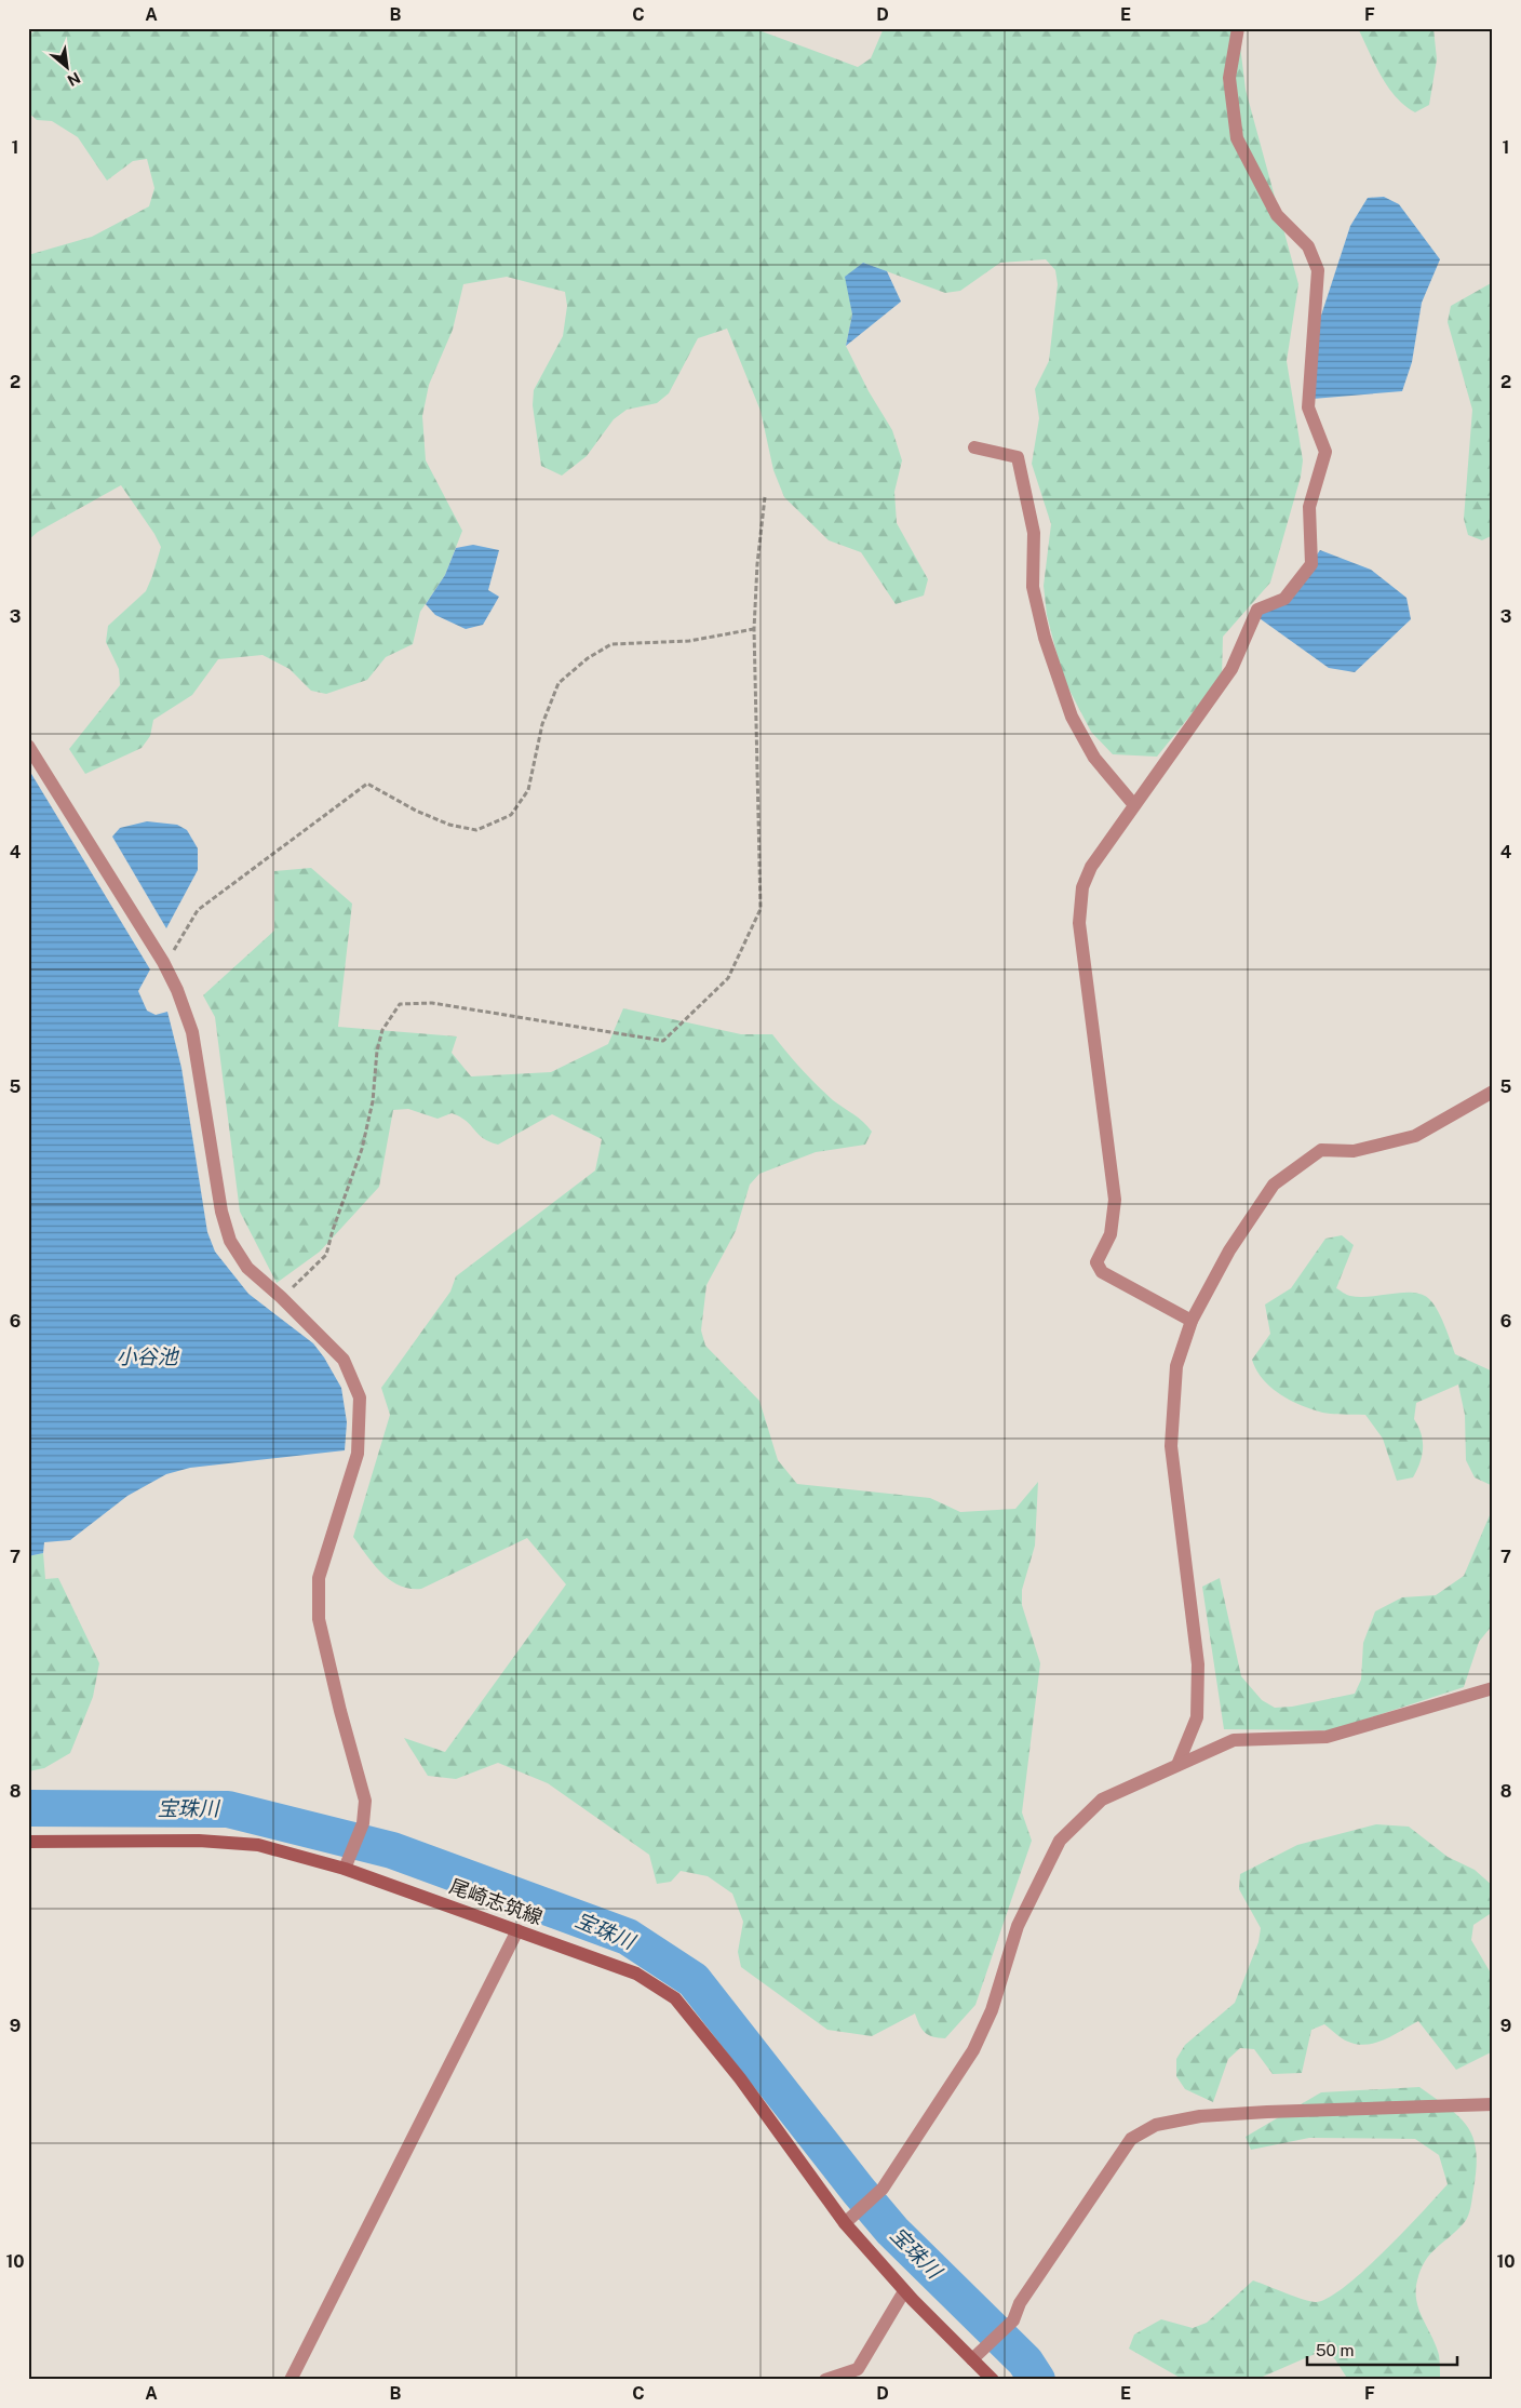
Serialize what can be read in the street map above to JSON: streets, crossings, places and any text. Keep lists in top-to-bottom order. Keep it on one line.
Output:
{"streets":{"main road":["尾崎志筑線"]},"water":["小谷池","宝珠川"],"scale_bar":"50 m","north":"bottom right","grid":{"columns":["A","B","C","D","E","F"],"rows":["1","2","3","4","5","6","7","8","9","10"]}}
